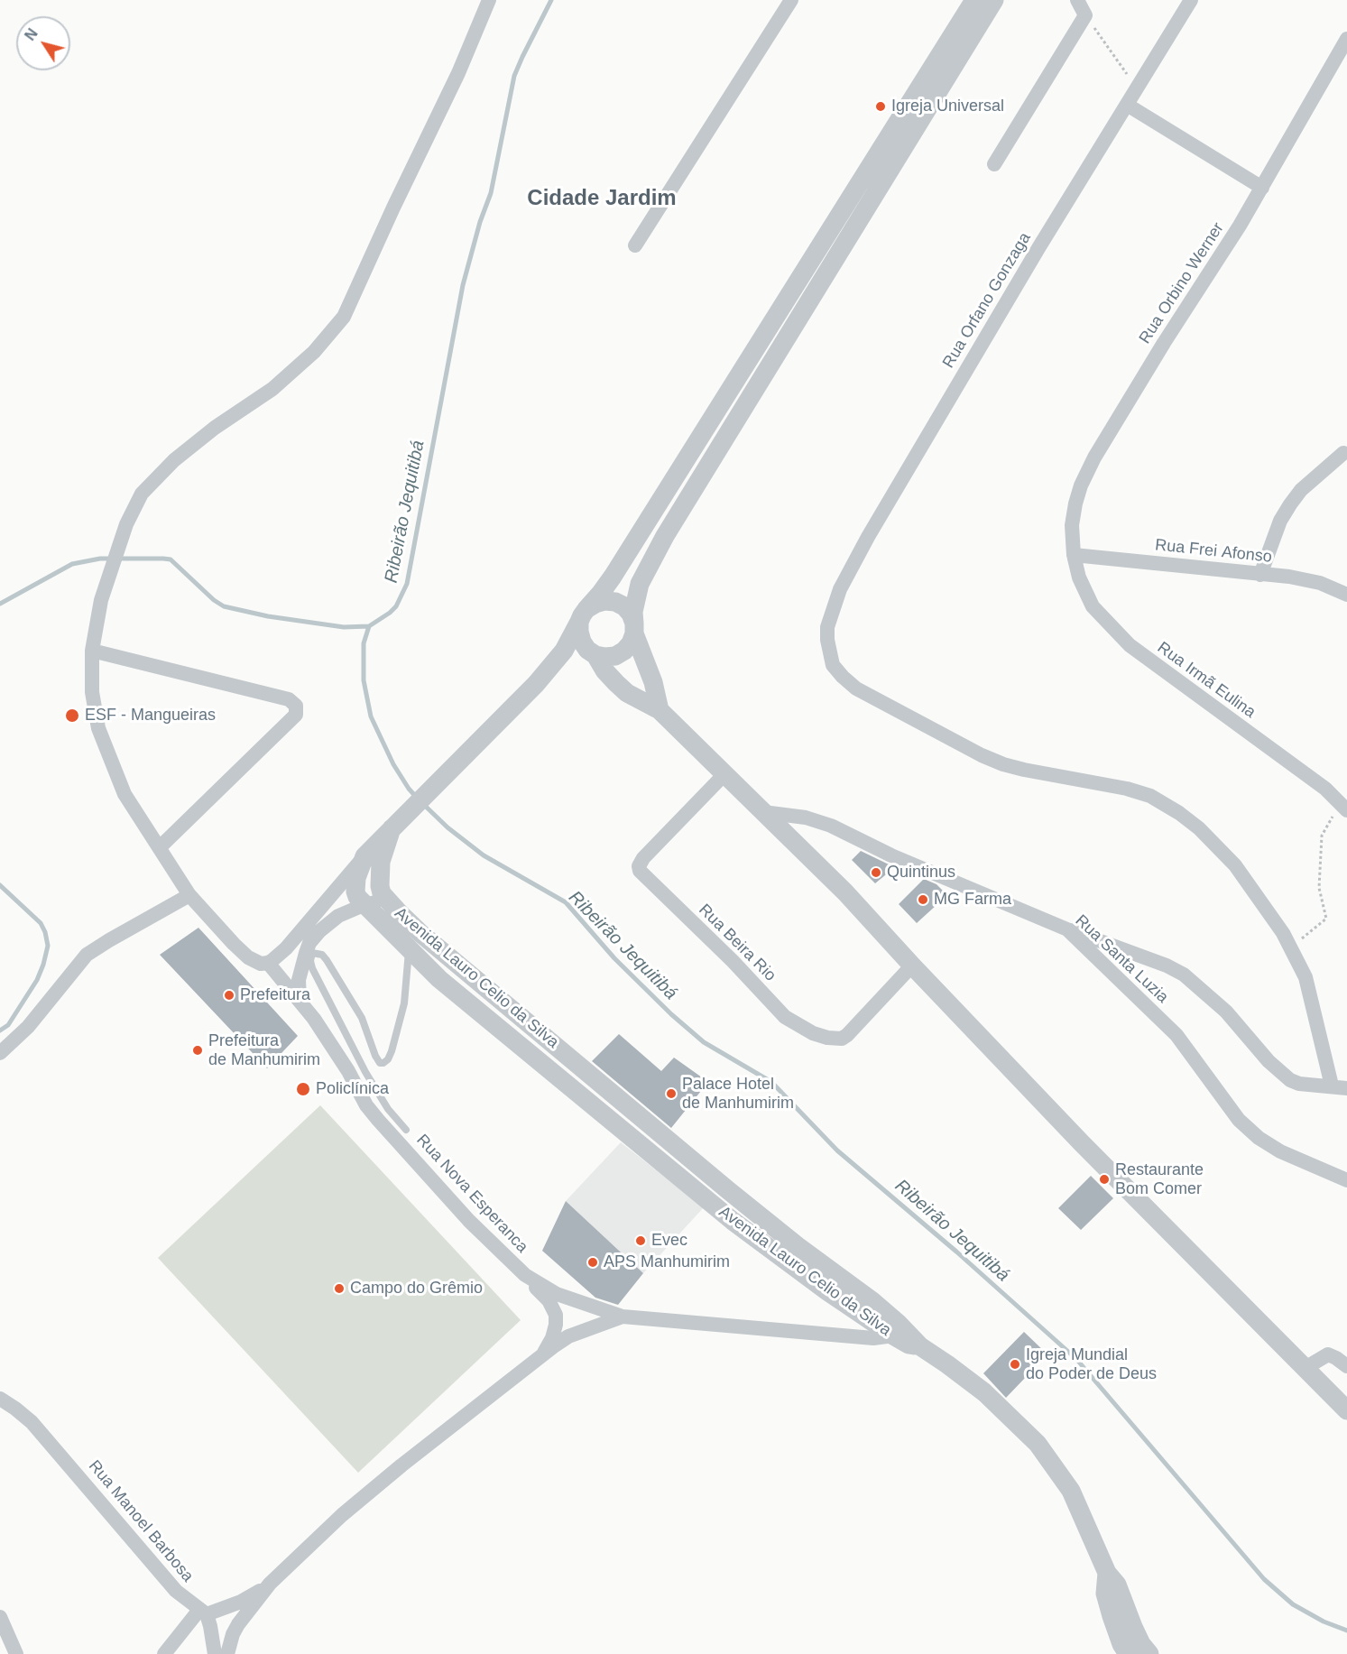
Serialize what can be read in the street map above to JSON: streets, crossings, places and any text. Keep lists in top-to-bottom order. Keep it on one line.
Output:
{"streets":{"street":["Rua Orbino Werner","Rua Orfano Gonzaga","Rua Frei Afonso","Rua Irmã Eulina","Rua Beira Rio","Rua Santa Luzia","Avenida Lauro Celio da Silva","Rua Nova Esperanca","Rua Manoel Barbosa"]},"crossings":[["Rua Orbino Werner","Rua Frei Afonso"],["Rua Orbino Werner","Rua Irmã Eulina"],["Rua Frei Afonso","Rua Irmã Eulina"],["Avenida Lauro Celio da Silva","Rua Nova Esperanca"]],"districts":["Cidade Jardim"],"water":["Ribeirão Jequitibá"],"places":["Igreja Universal","ESF - Mangueiras","Quintinus","MG Farma","Prefeitura","Prefeitura de Manhumirim","Policlínica","Palace Hotel de Manhumirim","Restaurante Bom Comer","Evec","APS Manhumirim","Campo do Grêmio","Igreja Mundial do Poder de Deus"],"north":"top left"}
